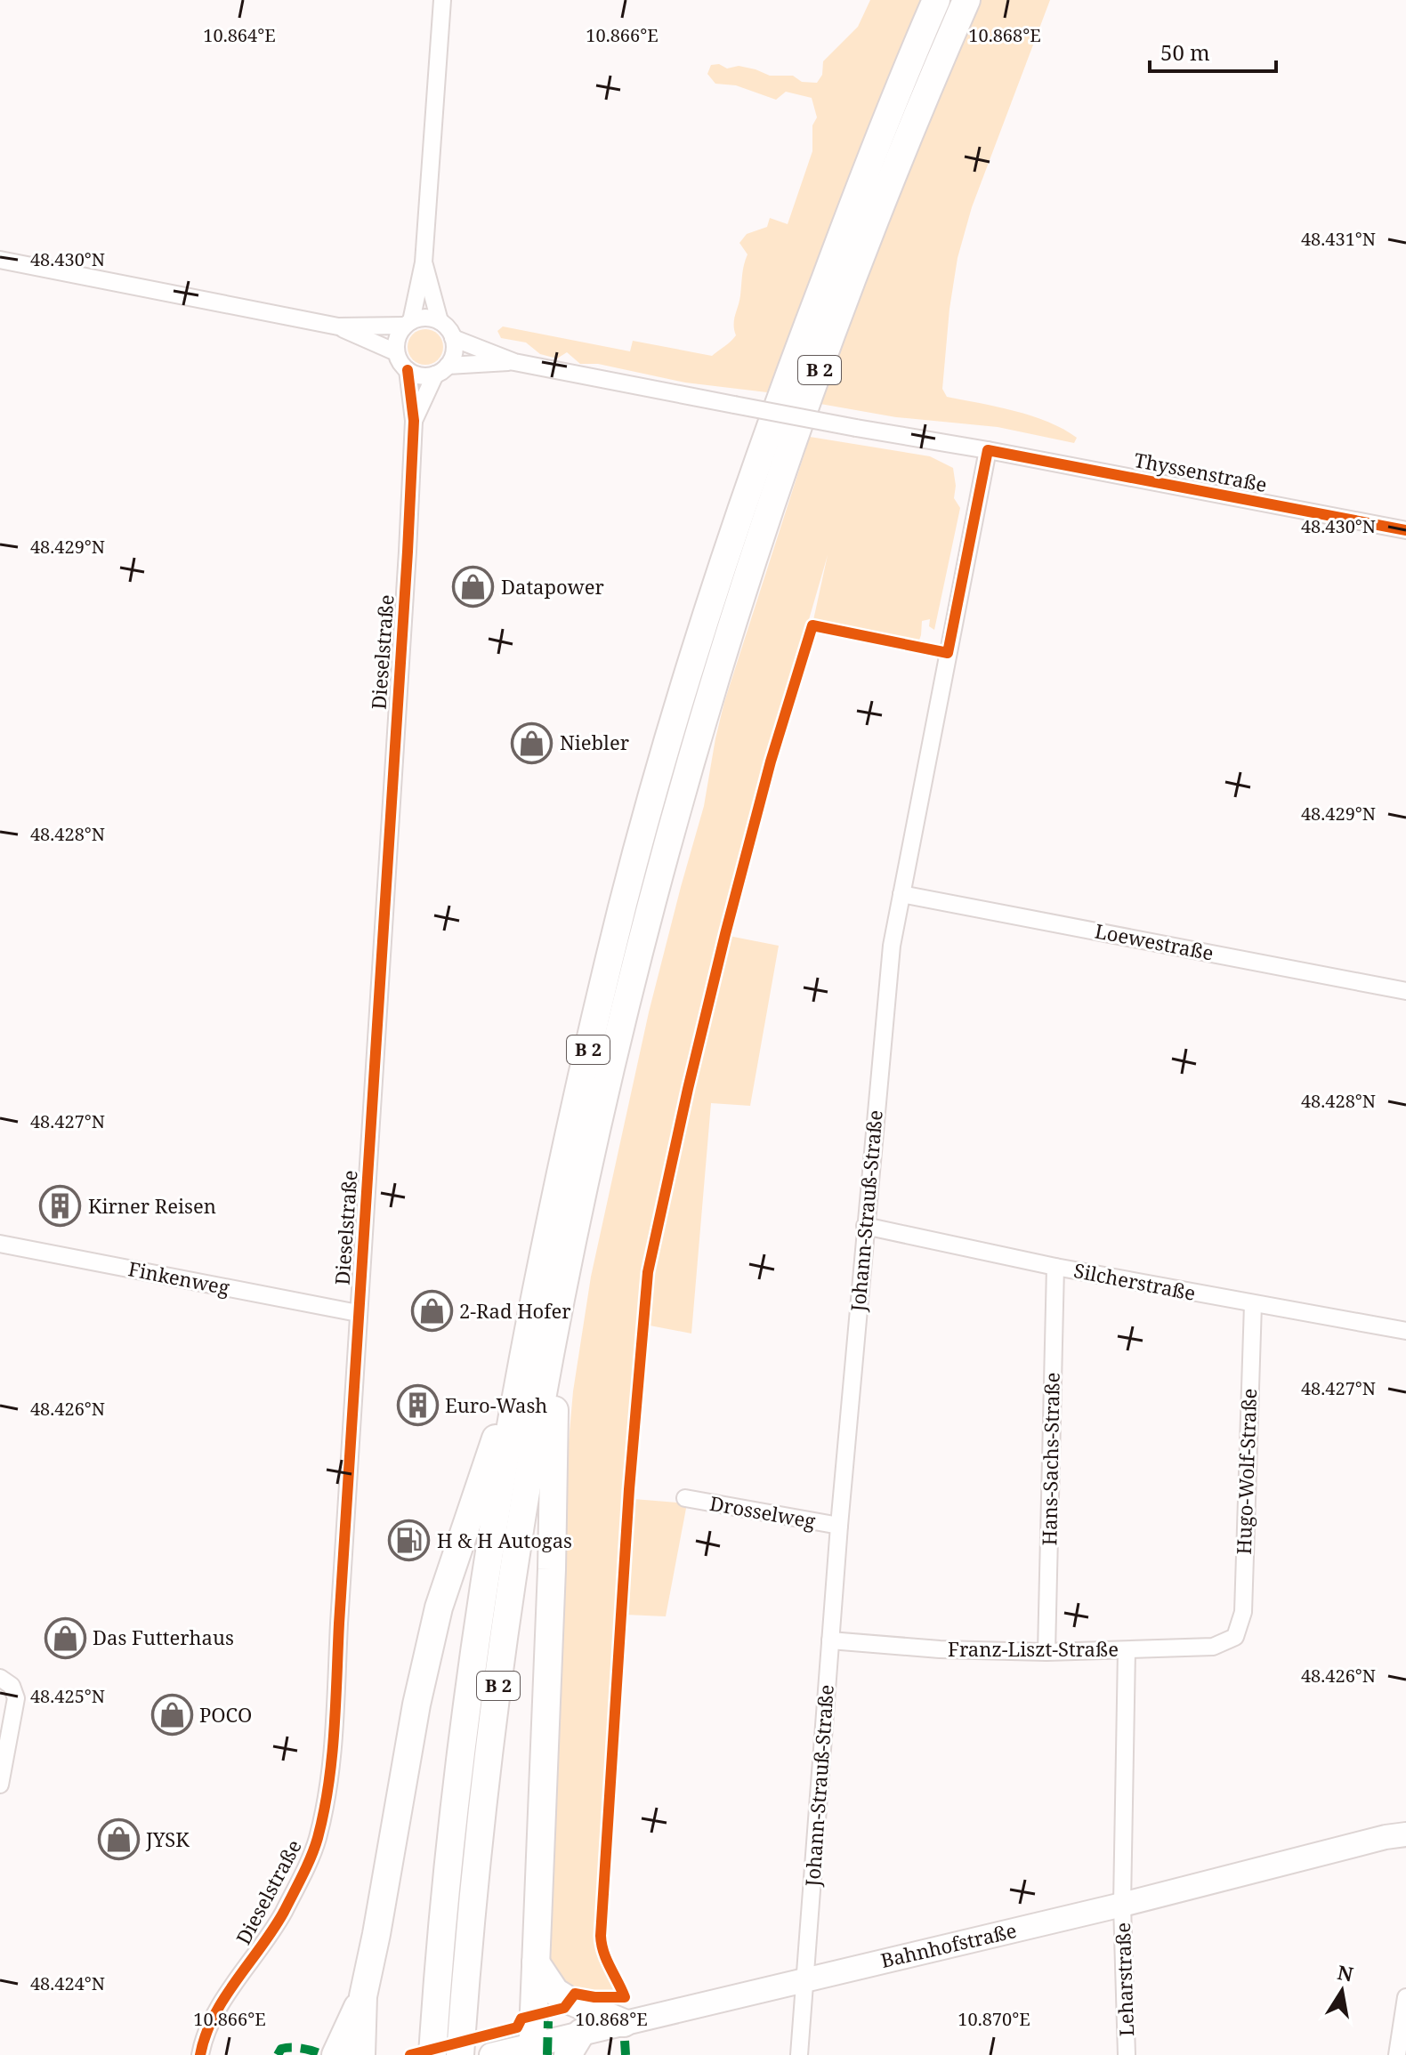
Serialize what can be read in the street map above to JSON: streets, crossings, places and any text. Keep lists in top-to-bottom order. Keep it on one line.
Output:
{"streets":{"highway":["B 2"],"main road":["Bahnhofstraße"],"street":["Thyssenstraße","Dieselstraße","Loewestraße","Johann-Strauß-Straße","Finkenweg","Silcherstraße","Hans-Sachs-Straße","Hugo-Wolf-Straße","Drosselweg","Franz-Liszt-Straße","Leharstraße"]},"crossings":[["Thyssenstraße","Dieselstraße"],["Thyssenstraße","Johann-Strauß-Straße"],["Dieselstraße","Finkenweg"],["Loewestraße","Johann-Strauß-Straße"],["Johann-Strauß-Straße","Silcherstraße"],["Johann-Strauß-Straße","Drosselweg"],["Johann-Strauß-Straße","Franz-Liszt-Straße"],["Johann-Strauß-Straße","Bahnhofstraße"],["Silcherstraße","Hans-Sachs-Straße"],["Silcherstraße","Hugo-Wolf-Straße"],["Hans-Sachs-Straße","Franz-Liszt-Straße"],["Hugo-Wolf-Straße","Franz-Liszt-Straße"],["Franz-Liszt-Straße","Leharstraße"],["Bahnhofstraße","Leharstraße"]],"places":{"shop":["Datapower","Niebler","2-Rad Hofer","Das Futterhaus","POCO","JYSK"],"building":["Kirner Reisen","Euro-Wash"],"fuel station":["H & H Autogas"]},"scale_bar":"50 m","north":"top","coordinates":["10.864°E","10.866°E","10.868°E","48.431°N","48.430°N","48.429°N","48.428°N","48.427°N","48.426°N","48.425°N","48.424°N","10.870°E"]}
